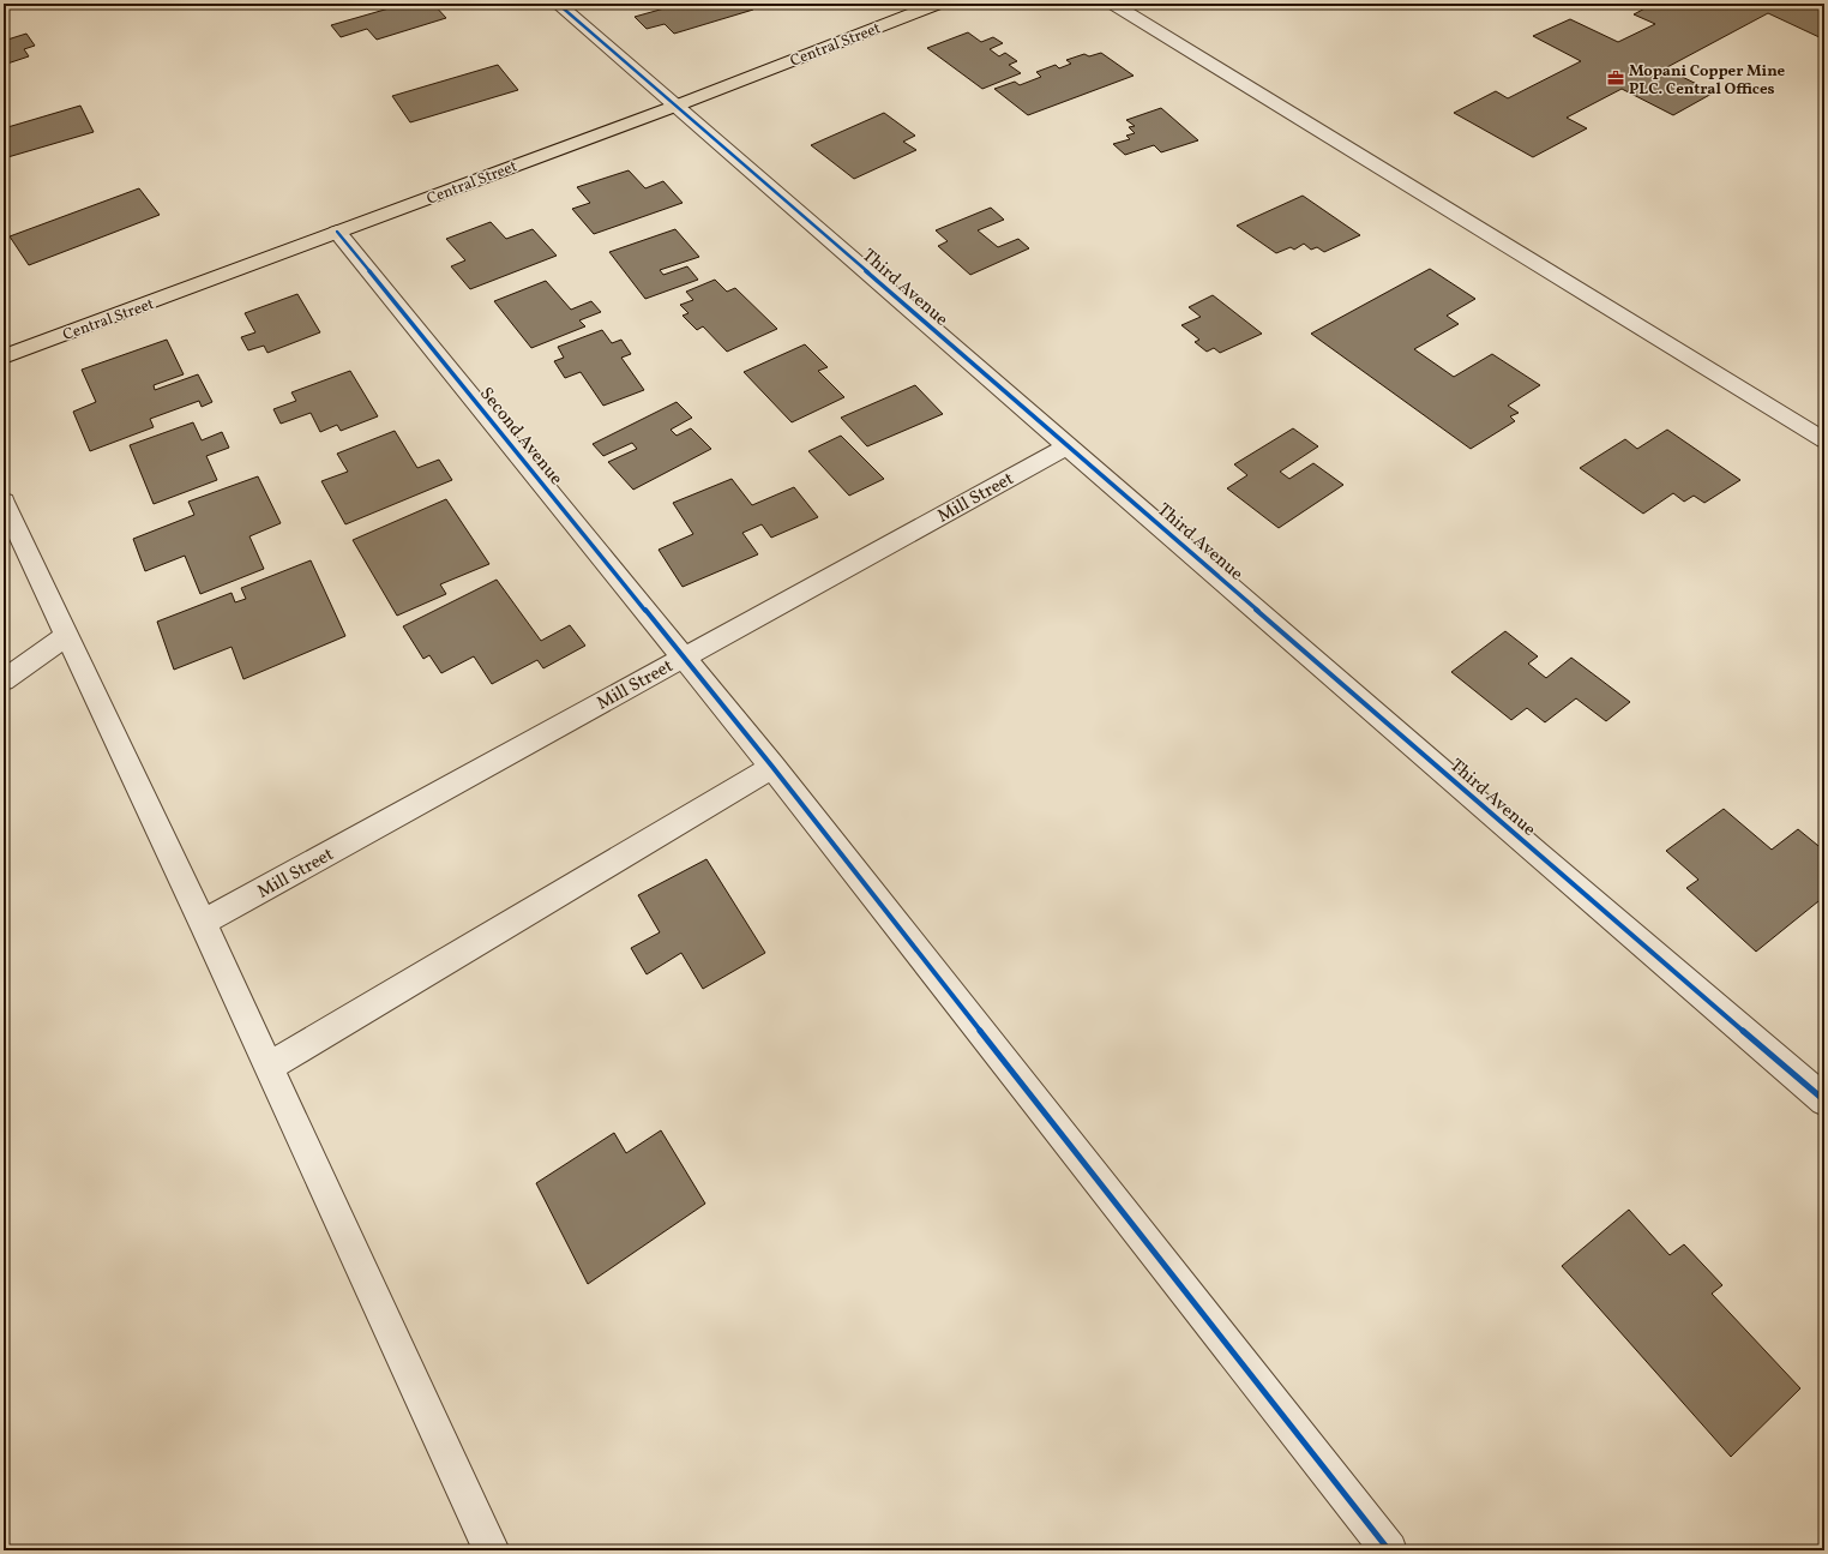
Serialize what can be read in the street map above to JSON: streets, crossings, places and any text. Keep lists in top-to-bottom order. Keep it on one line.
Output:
{"streets":{"main road":["Central Street"],"street":["Third Avenue","Second Avenue","Mill Street"]},"crossings":[["Central Street","Third Avenue"],["Central Street","Second Avenue"],["Third Avenue","Mill Street"],["Second Avenue","Mill Street"]],"places":{"office":["Mopani Copper Mine PLC. Central Offices"]}}
